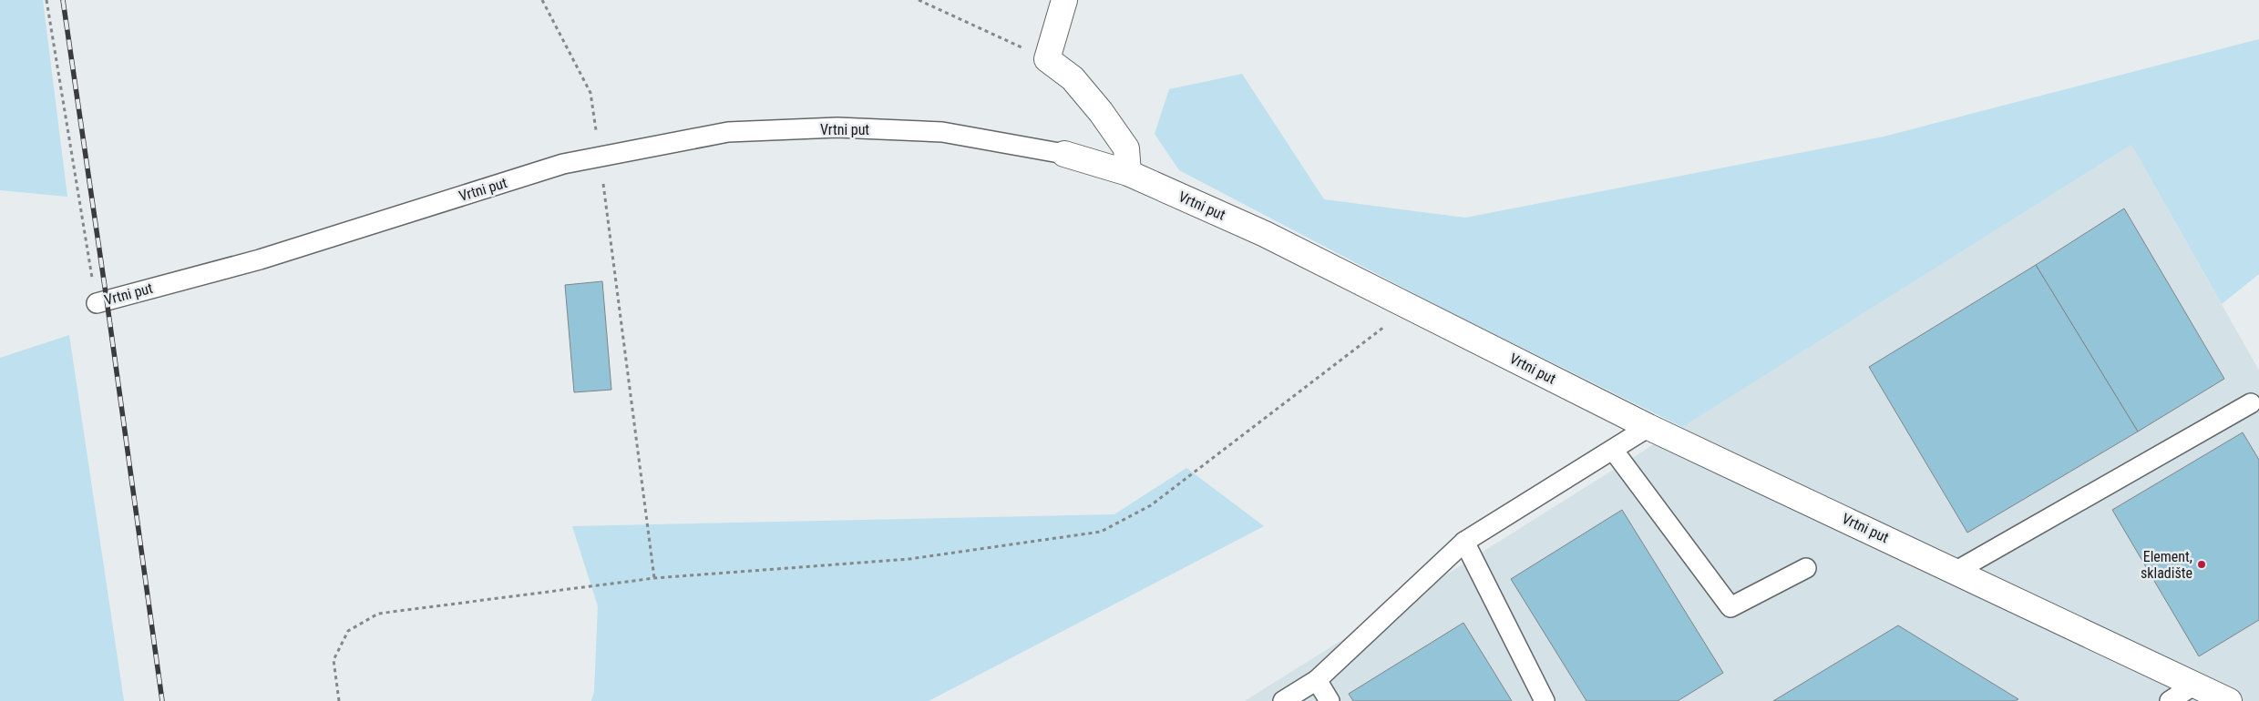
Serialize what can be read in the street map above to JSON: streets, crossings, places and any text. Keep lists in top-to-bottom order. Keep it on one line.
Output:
{"streets":{"street":["Vrtni put"]},"places":["Element, skladište"]}
